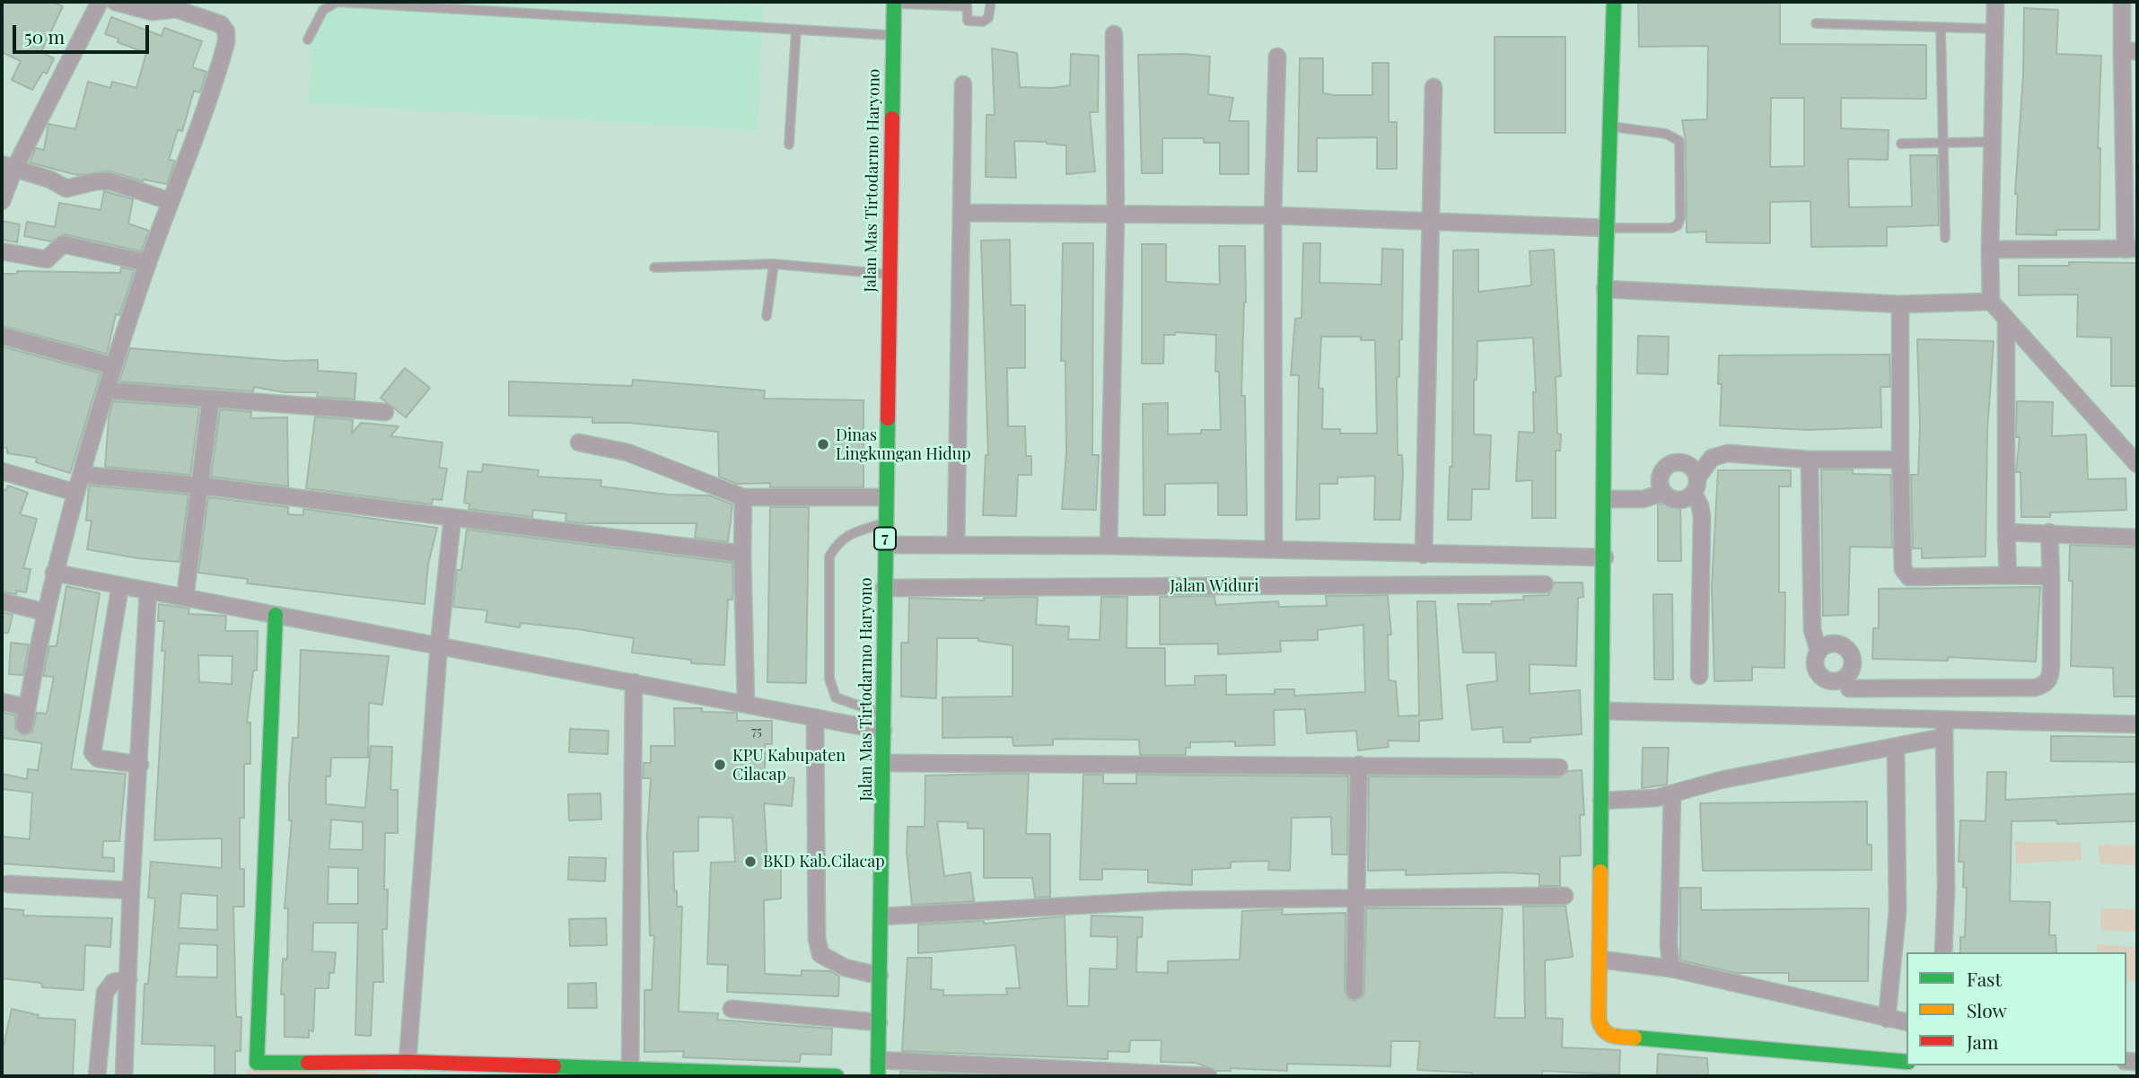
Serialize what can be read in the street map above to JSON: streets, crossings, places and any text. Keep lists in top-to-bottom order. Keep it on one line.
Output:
{"streets":{"main road":["Jalan Mas Tirtodarmo Haryono","7"],"street":["Jalan Widuri"]},"crossings":[["Jalan Mas Tirtodarmo Haryono","Jalan Widuri"]],"places":["Dinas Lingkungan Hidup","KPU Kabupaten Cilacap","BKD Kab.Cilacap"],"house_numbers":["75"],"legend":["Fast","Slow","Jam"],"scale_bar":"50 m"}
